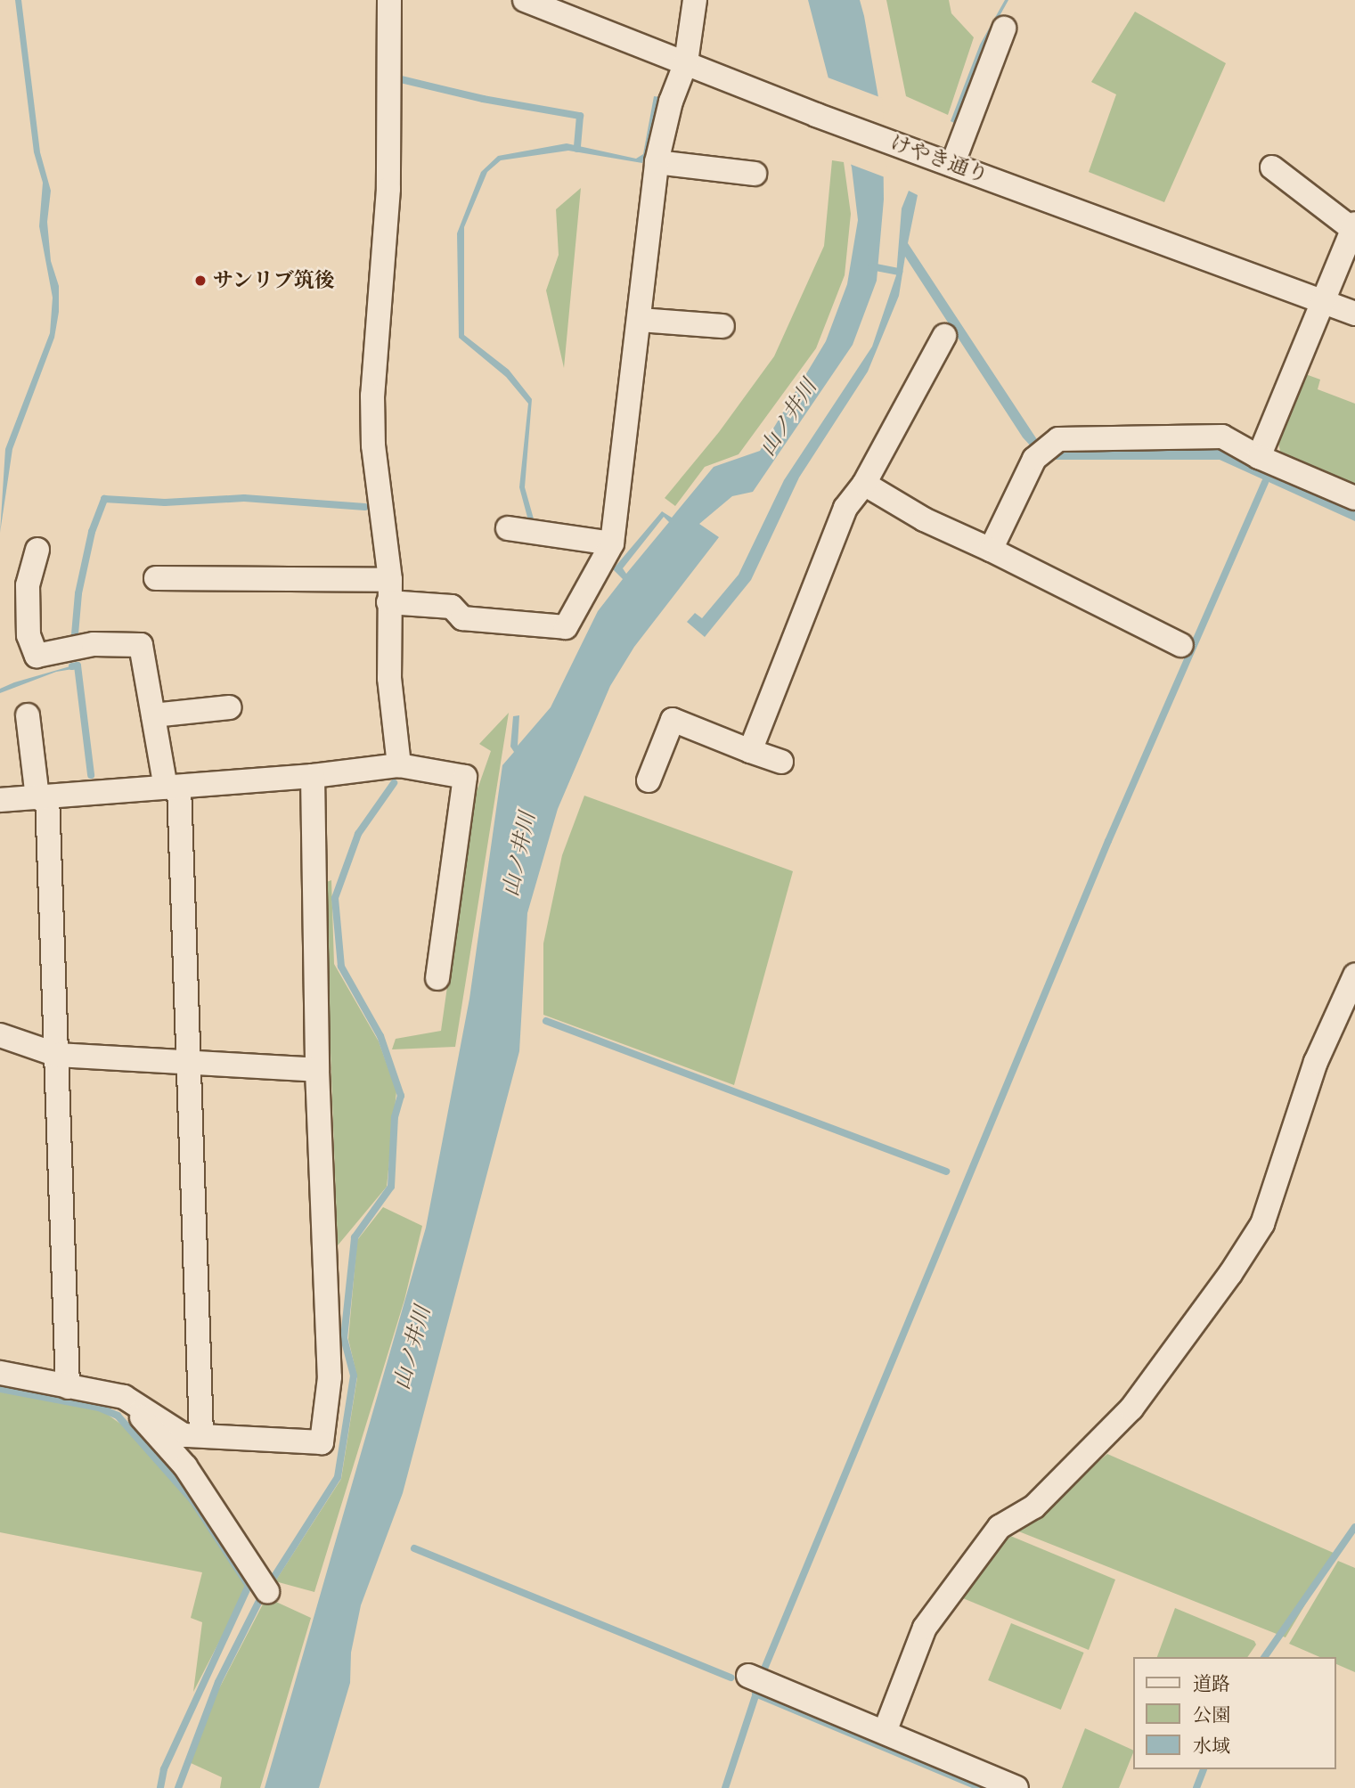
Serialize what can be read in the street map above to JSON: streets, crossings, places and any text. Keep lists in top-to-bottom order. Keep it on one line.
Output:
{"streets":{"street":["けやき通り"]},"water":["山ノ井川"],"places":["サンリブ筑後"],"legend":["道路","公園","水域"]}
